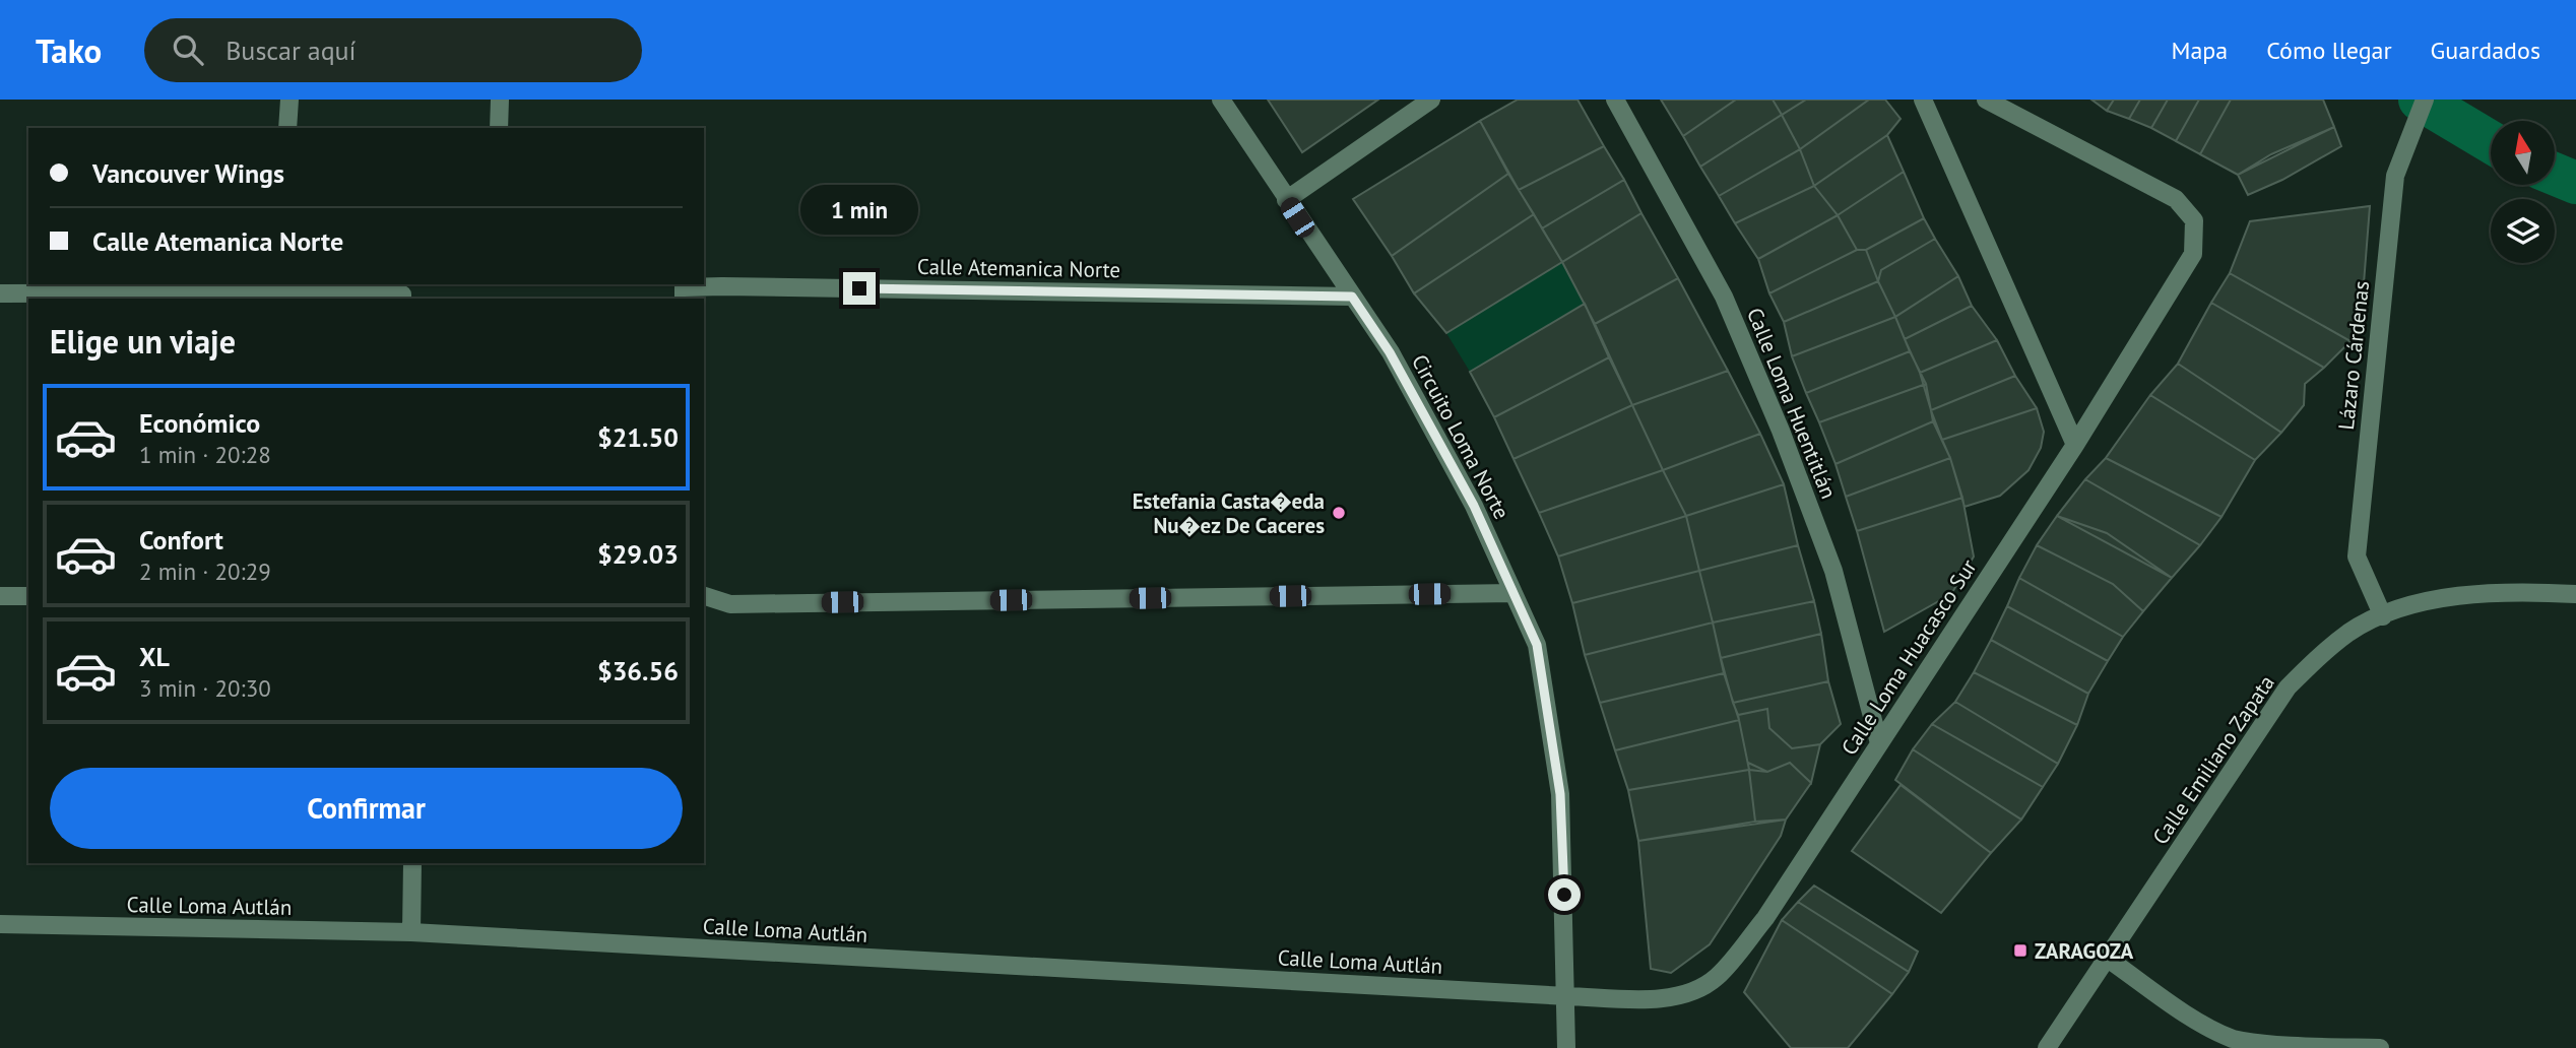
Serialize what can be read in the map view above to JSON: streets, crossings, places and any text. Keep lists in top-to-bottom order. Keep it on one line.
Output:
{"streets":{"street":["Calle Atemanica Norte","Lázaro Cárdenas","Calle Loma Huentitlán","Circuito Loma Norte","Calle Loma Huacasco Sur","Calle Emiliano Zapata","Calle Loma Autlán"]},"crossings":[["Calle Atemanica Norte","Circuito Loma Norte"],["Lázaro Cárdenas","Calle Emiliano Zapata"],["Calle Loma Huentitlán","Calle Loma Huacasco Sur"],["Circuito Loma Norte","Calle Loma Huacasco Sur"],["Circuito Loma Norte","Calle Loma Autlán"],["Calle Loma Huacasco Sur","Calle Loma Autlán"]],"places":{"other":["Estefania Casta�eda Nu�ez De Caceres"],"transit":["ZARAGOZA"]},"north":"top","page":{"header":"Tako","search":"Buscar aquí","nav":["Mapa","Cómo llegar","Guardados"],"banner":["Vancouver Wings","Calle Atemanica Norte"],"bubble":"1 min","heading":"Elige un viaje","list":[{"name":"Económico","note":"1 min · 20:28","value":"$21.50"},{"name":"Confort","note":"2 min · 20:29","value":"$29.03"},{"name":"XL","note":"3 min · 20:30","value":"$36.56"}],"buttons":"Confirmar"}}
